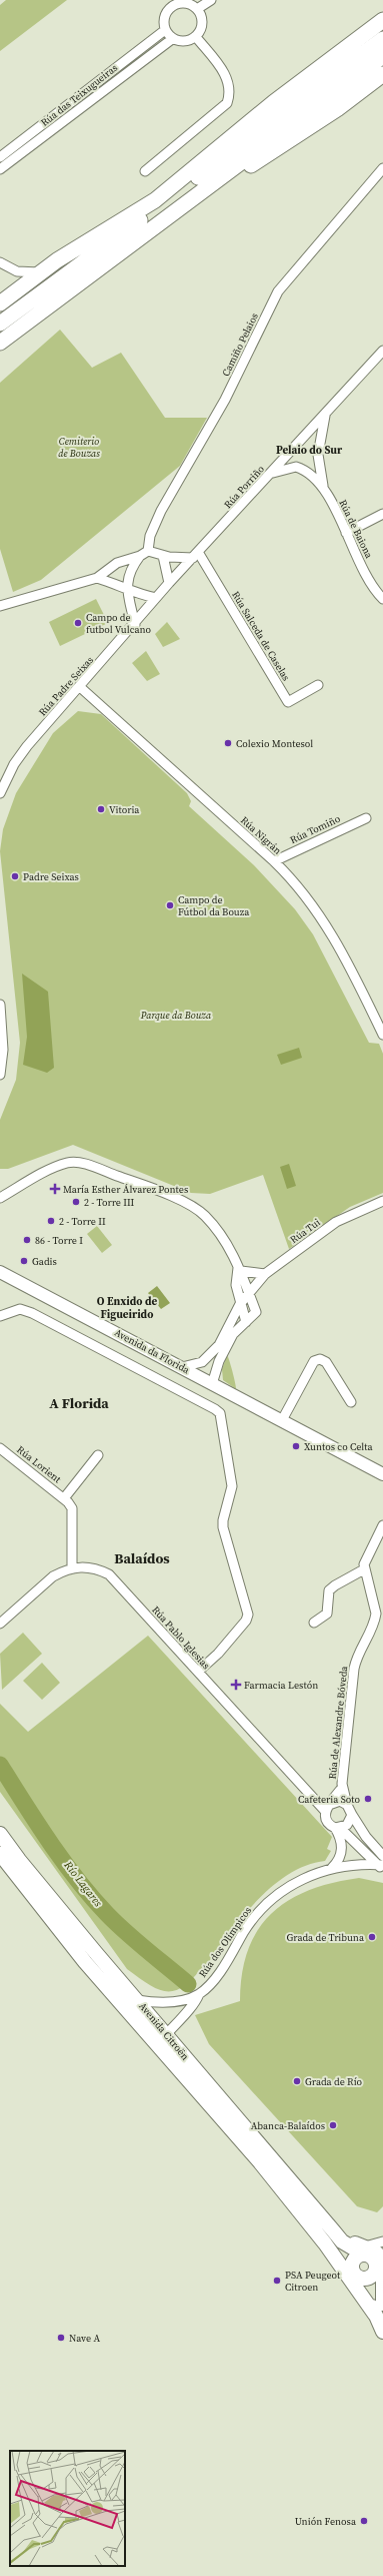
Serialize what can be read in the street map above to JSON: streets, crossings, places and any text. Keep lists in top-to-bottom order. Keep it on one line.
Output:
{"streets":{"main road":["Avenida da Florida","Avenida Citroën"],"street":["Rúa das Teixugueiras","Camiño Pelaios","Rúa Porriño","Rúa de Baiona","Rúa Salceda de Caselas","Rúa Padre Seixas","Rúa Tomiño","Rúa Nigrán","Rúa Tui","Rúa Lorient","Rúa Pablo Iglesias","Rúa de Alexandre Bóveda","Rúa dos Olímpicos"]},"crossings":[["Camiño Pelaios","Rúa Porriño"],["Camiño Pelaios","Rúa Padre Seixas"],["Rúa Porriño","Rúa de Baiona"],["Rúa Porriño","Rúa Salceda de Caselas"],["Rúa Porriño","Rúa Padre Seixas"],["Rúa Padre Seixas","Rúa Nigrán"],["Rúa Tomiño","Rúa Nigrán"],["Rúa Tui","Avenida da Florida"],["Rúa Lorient","Rúa Pablo Iglesias"],["Rúa Pablo Iglesias","Rúa de Alexandre Bóveda"],["Rúa dos Olímpicos","Avenida Citroën"]],"districts":["Pelaio do Sur","O Enxido de Figueirido","A Florida","Balaídos"],"water":["Río Lagares"],"parks":["Cemiterio de Bouzas","Parque da Bouza"],"places":{"other":["Campo de futbol Vulcano","Colexio Montesol","Vitoria","Padre Seixas","Campo de Fútbol da Bouza","2 - Torre III","2 - Torre II","86 - Torre I","Gadis","Xuntos co Celta","Cafeteria Soto","Grada de Tribuna","Grada de Río","Abanca-Balaídos","PSA Peugeot Citroen","Nave A","Unión Fenosa"],"health":["María Esther Álvarez Pontes","Farmacia Lestón"]}}
